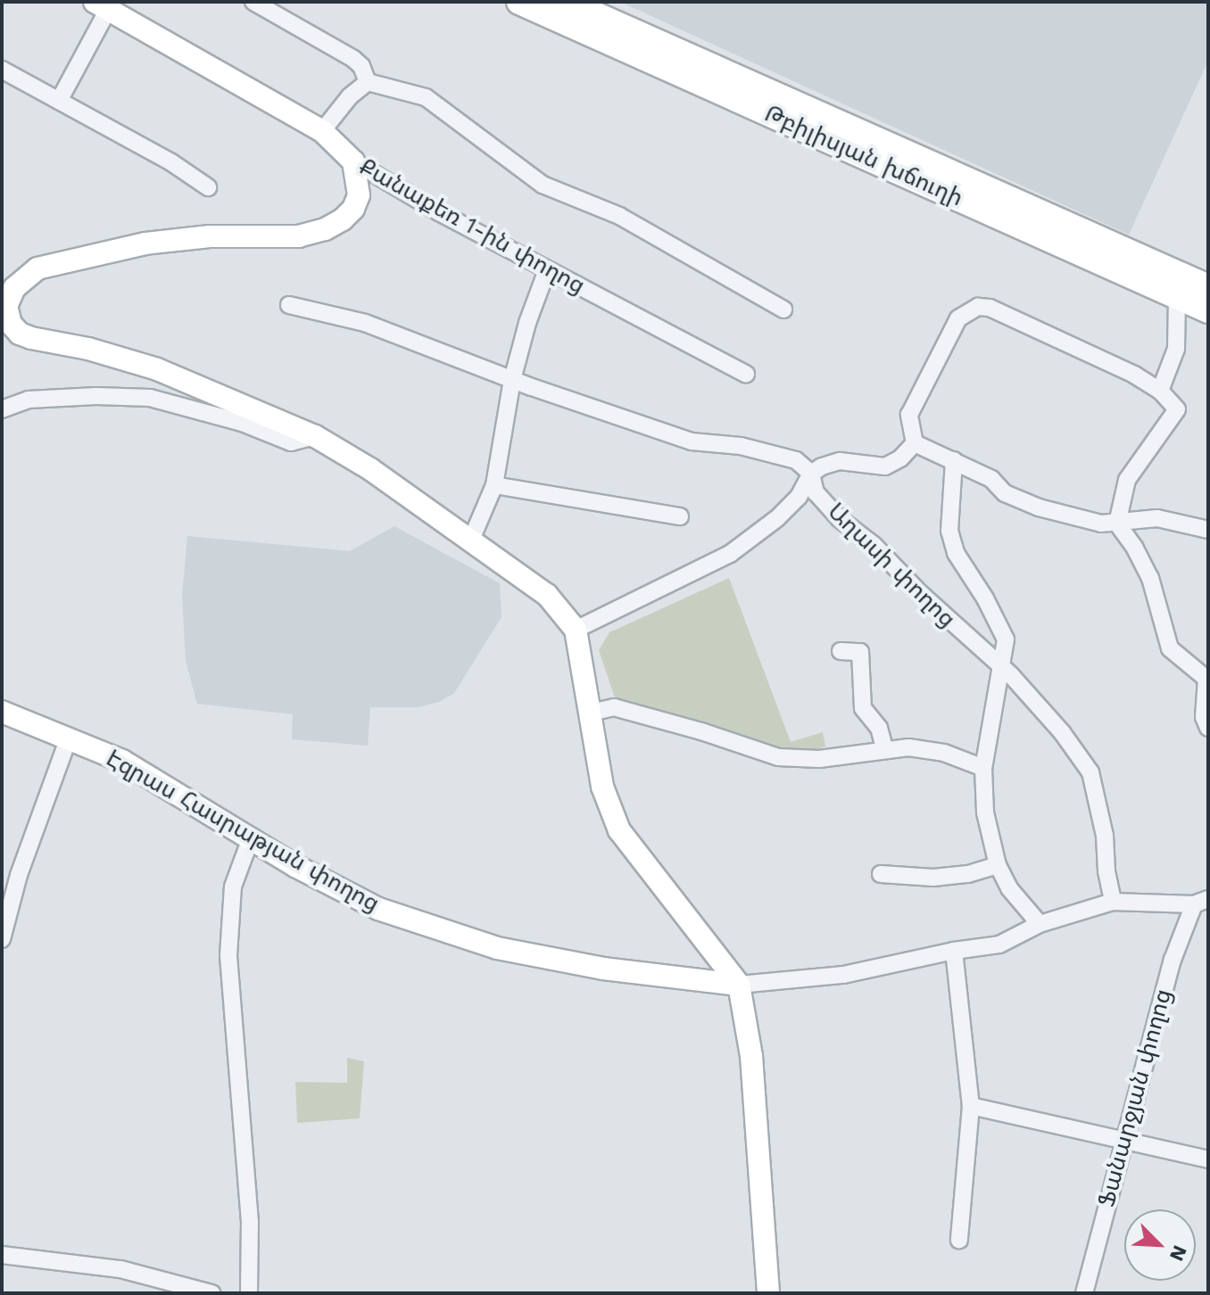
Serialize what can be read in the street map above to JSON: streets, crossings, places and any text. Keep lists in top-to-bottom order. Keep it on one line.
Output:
{"streets":{"main road":["Թբիլիսյան խճուղի","Քանաքեռ 1-ին փողոց","Էզրաս Հասրաթյան փողոց"],"street":["Աղասի փողոց","Ֆանարջյան փողոց"]},"north":"bottom right"}
